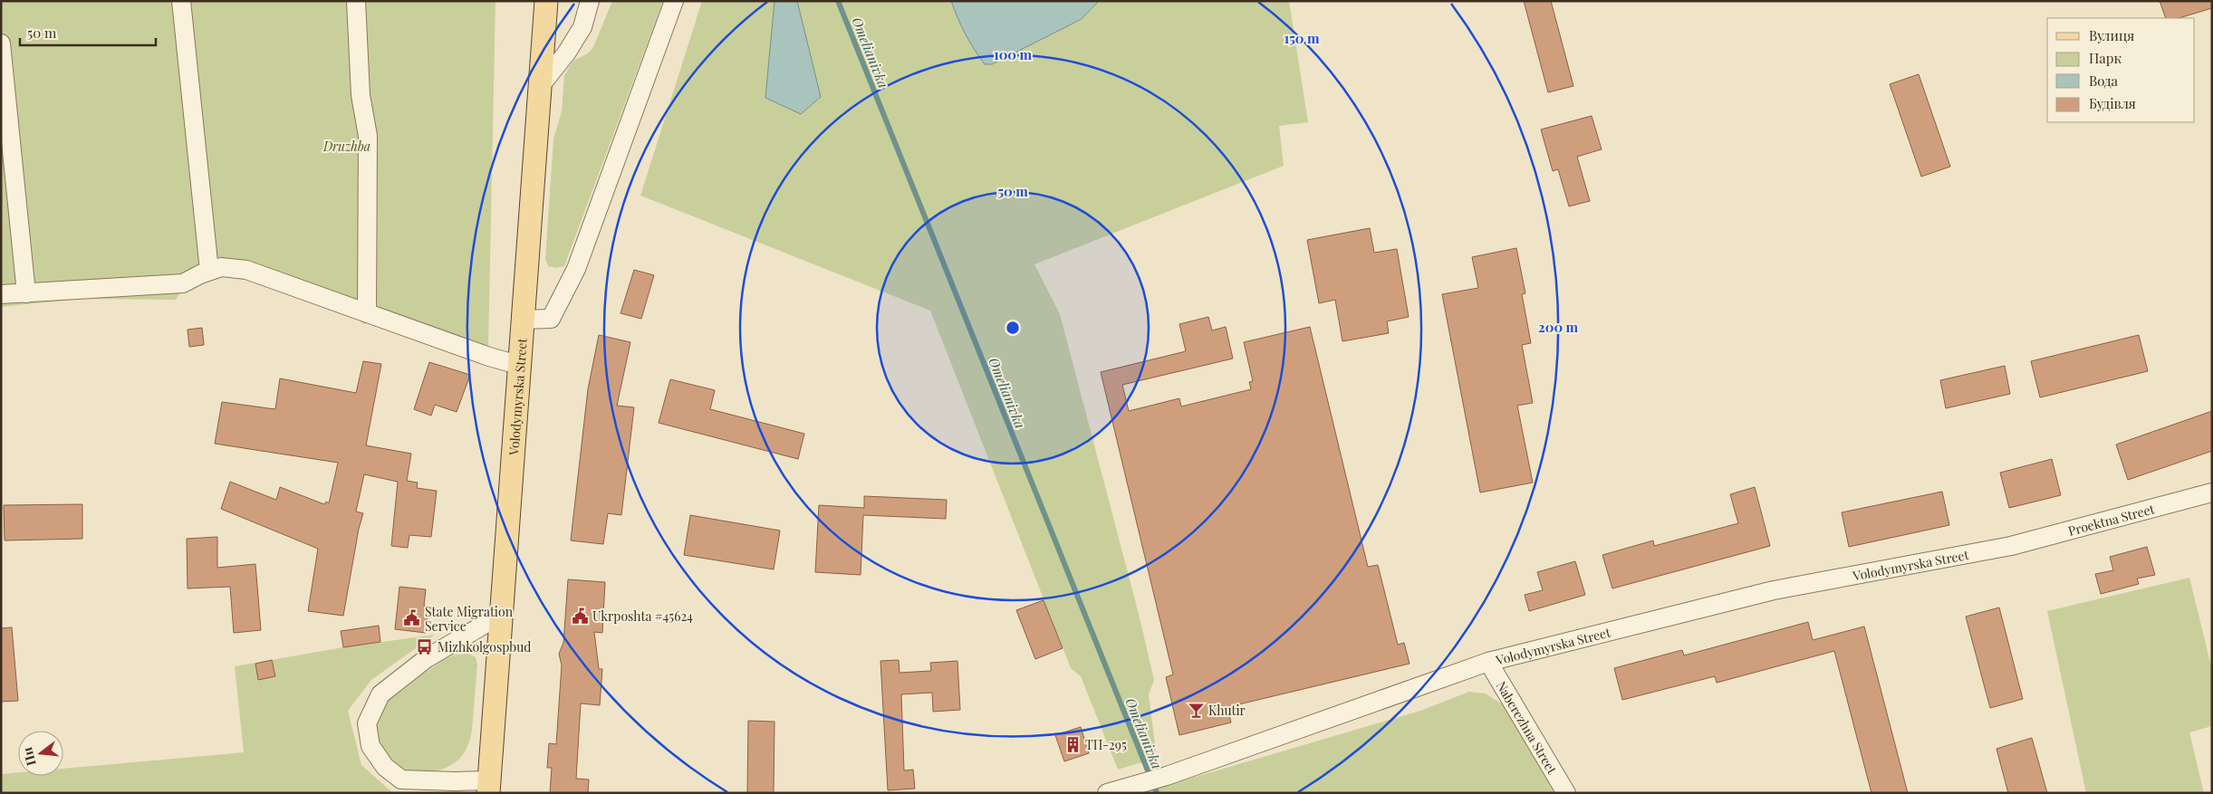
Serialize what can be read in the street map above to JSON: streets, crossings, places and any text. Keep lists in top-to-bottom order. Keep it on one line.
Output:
{"streets":{"main road":["Volodymyrska Street"],"street":["Proektna Street","Naberezhna Street"]},"crossings":[["Volodymyrska Street","Proektna Street"],["Volodymyrska Street","Naberezhna Street"]],"water":["Omelianivka"],"parks":["Druzhba"],"places":{"public building":["Ukrposhta #45624","State Migration Service"],"bus stop":["Mizhkolgospbud"],"bar":["Khutir"],"building":["ТП-295"]},"legend":["Вулиця","Парк","Вода","Будівля"],"scale_bar":"50 m","north":"left","rings":["150 m","100 m","50 m","200 m"]}
